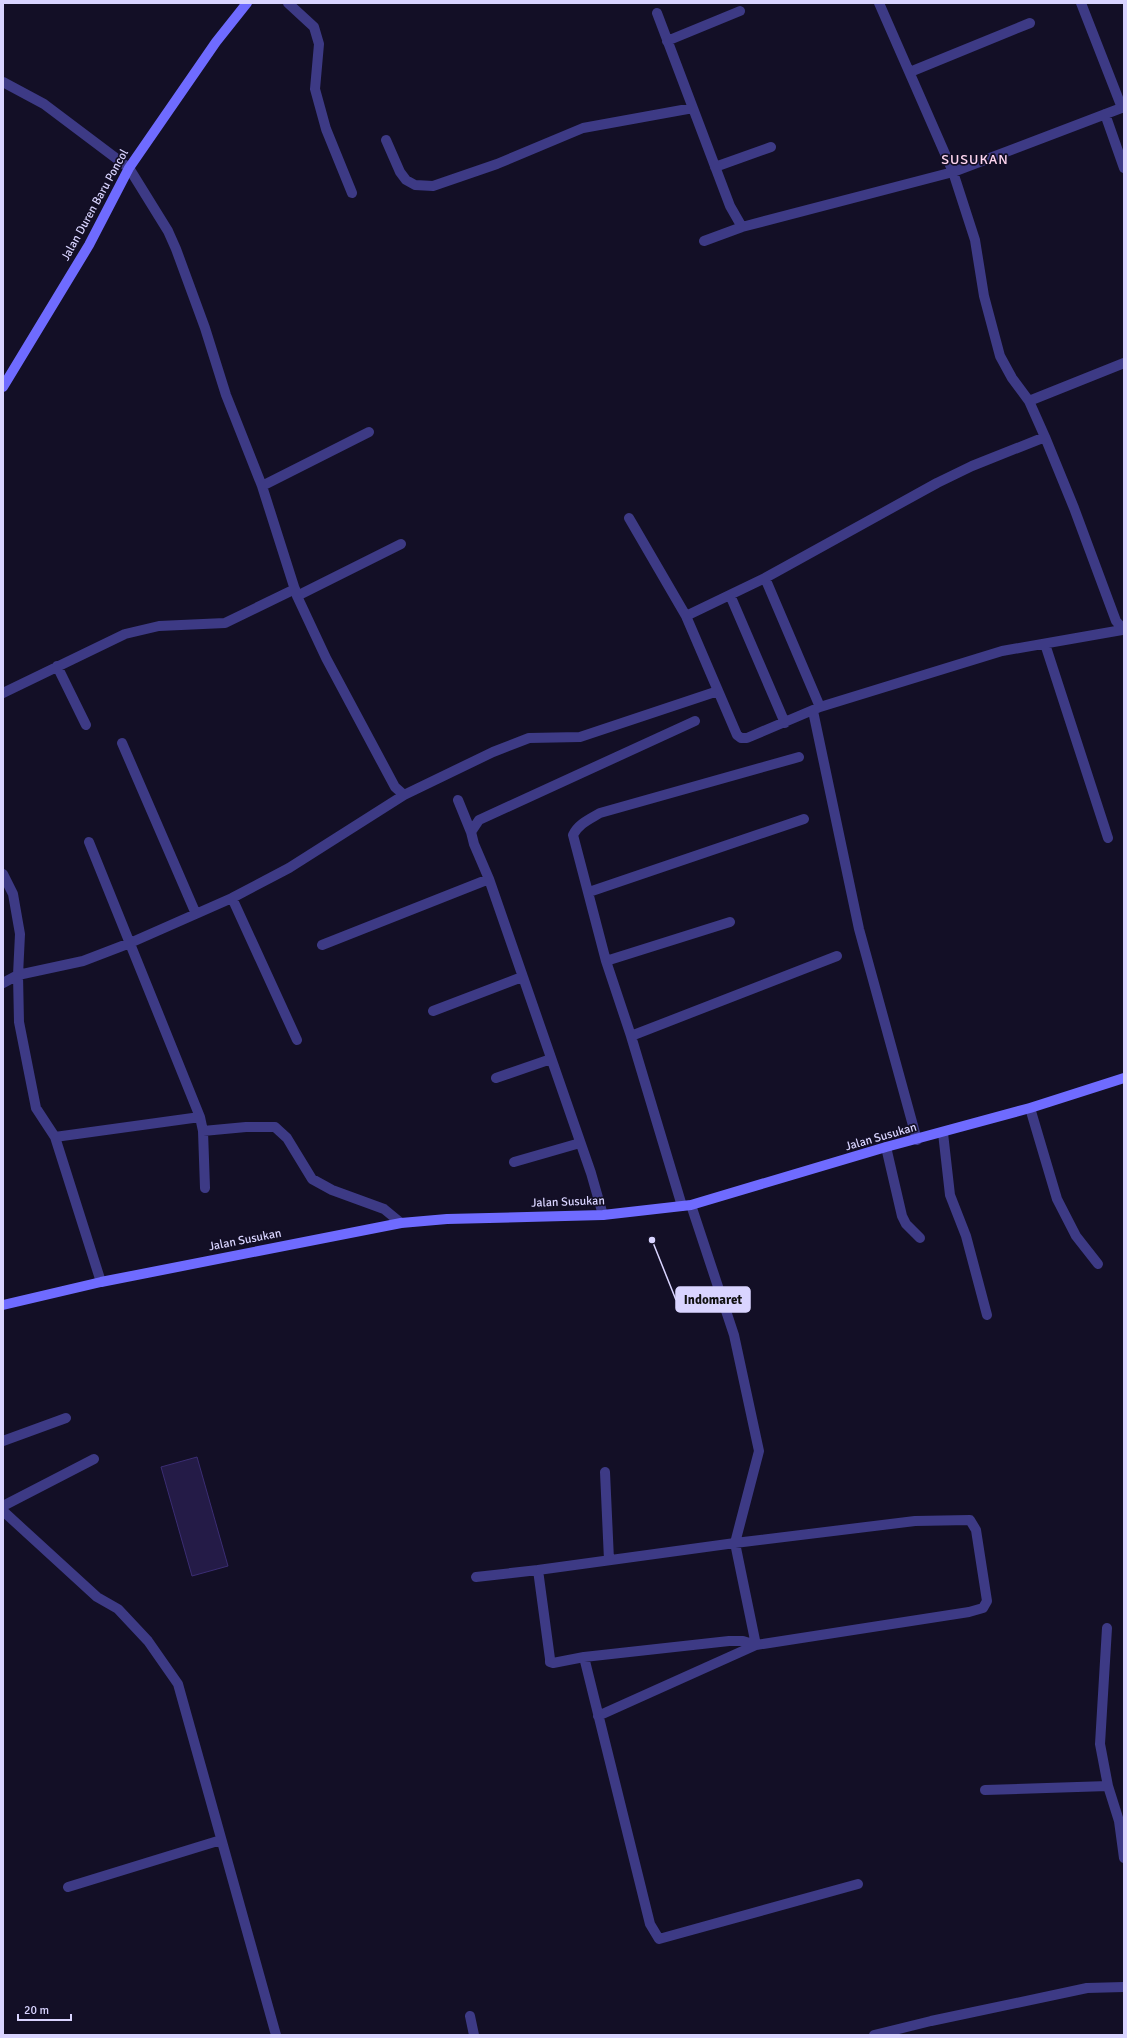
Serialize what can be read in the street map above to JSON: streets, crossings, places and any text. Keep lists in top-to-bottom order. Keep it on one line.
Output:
{"streets":{"street":["Jalan Duren Baru Poncol","Jalan Susukan"]},"districts":["SUSUKAN"],"places":["Indomaret"],"scale_bar":"20 m"}
